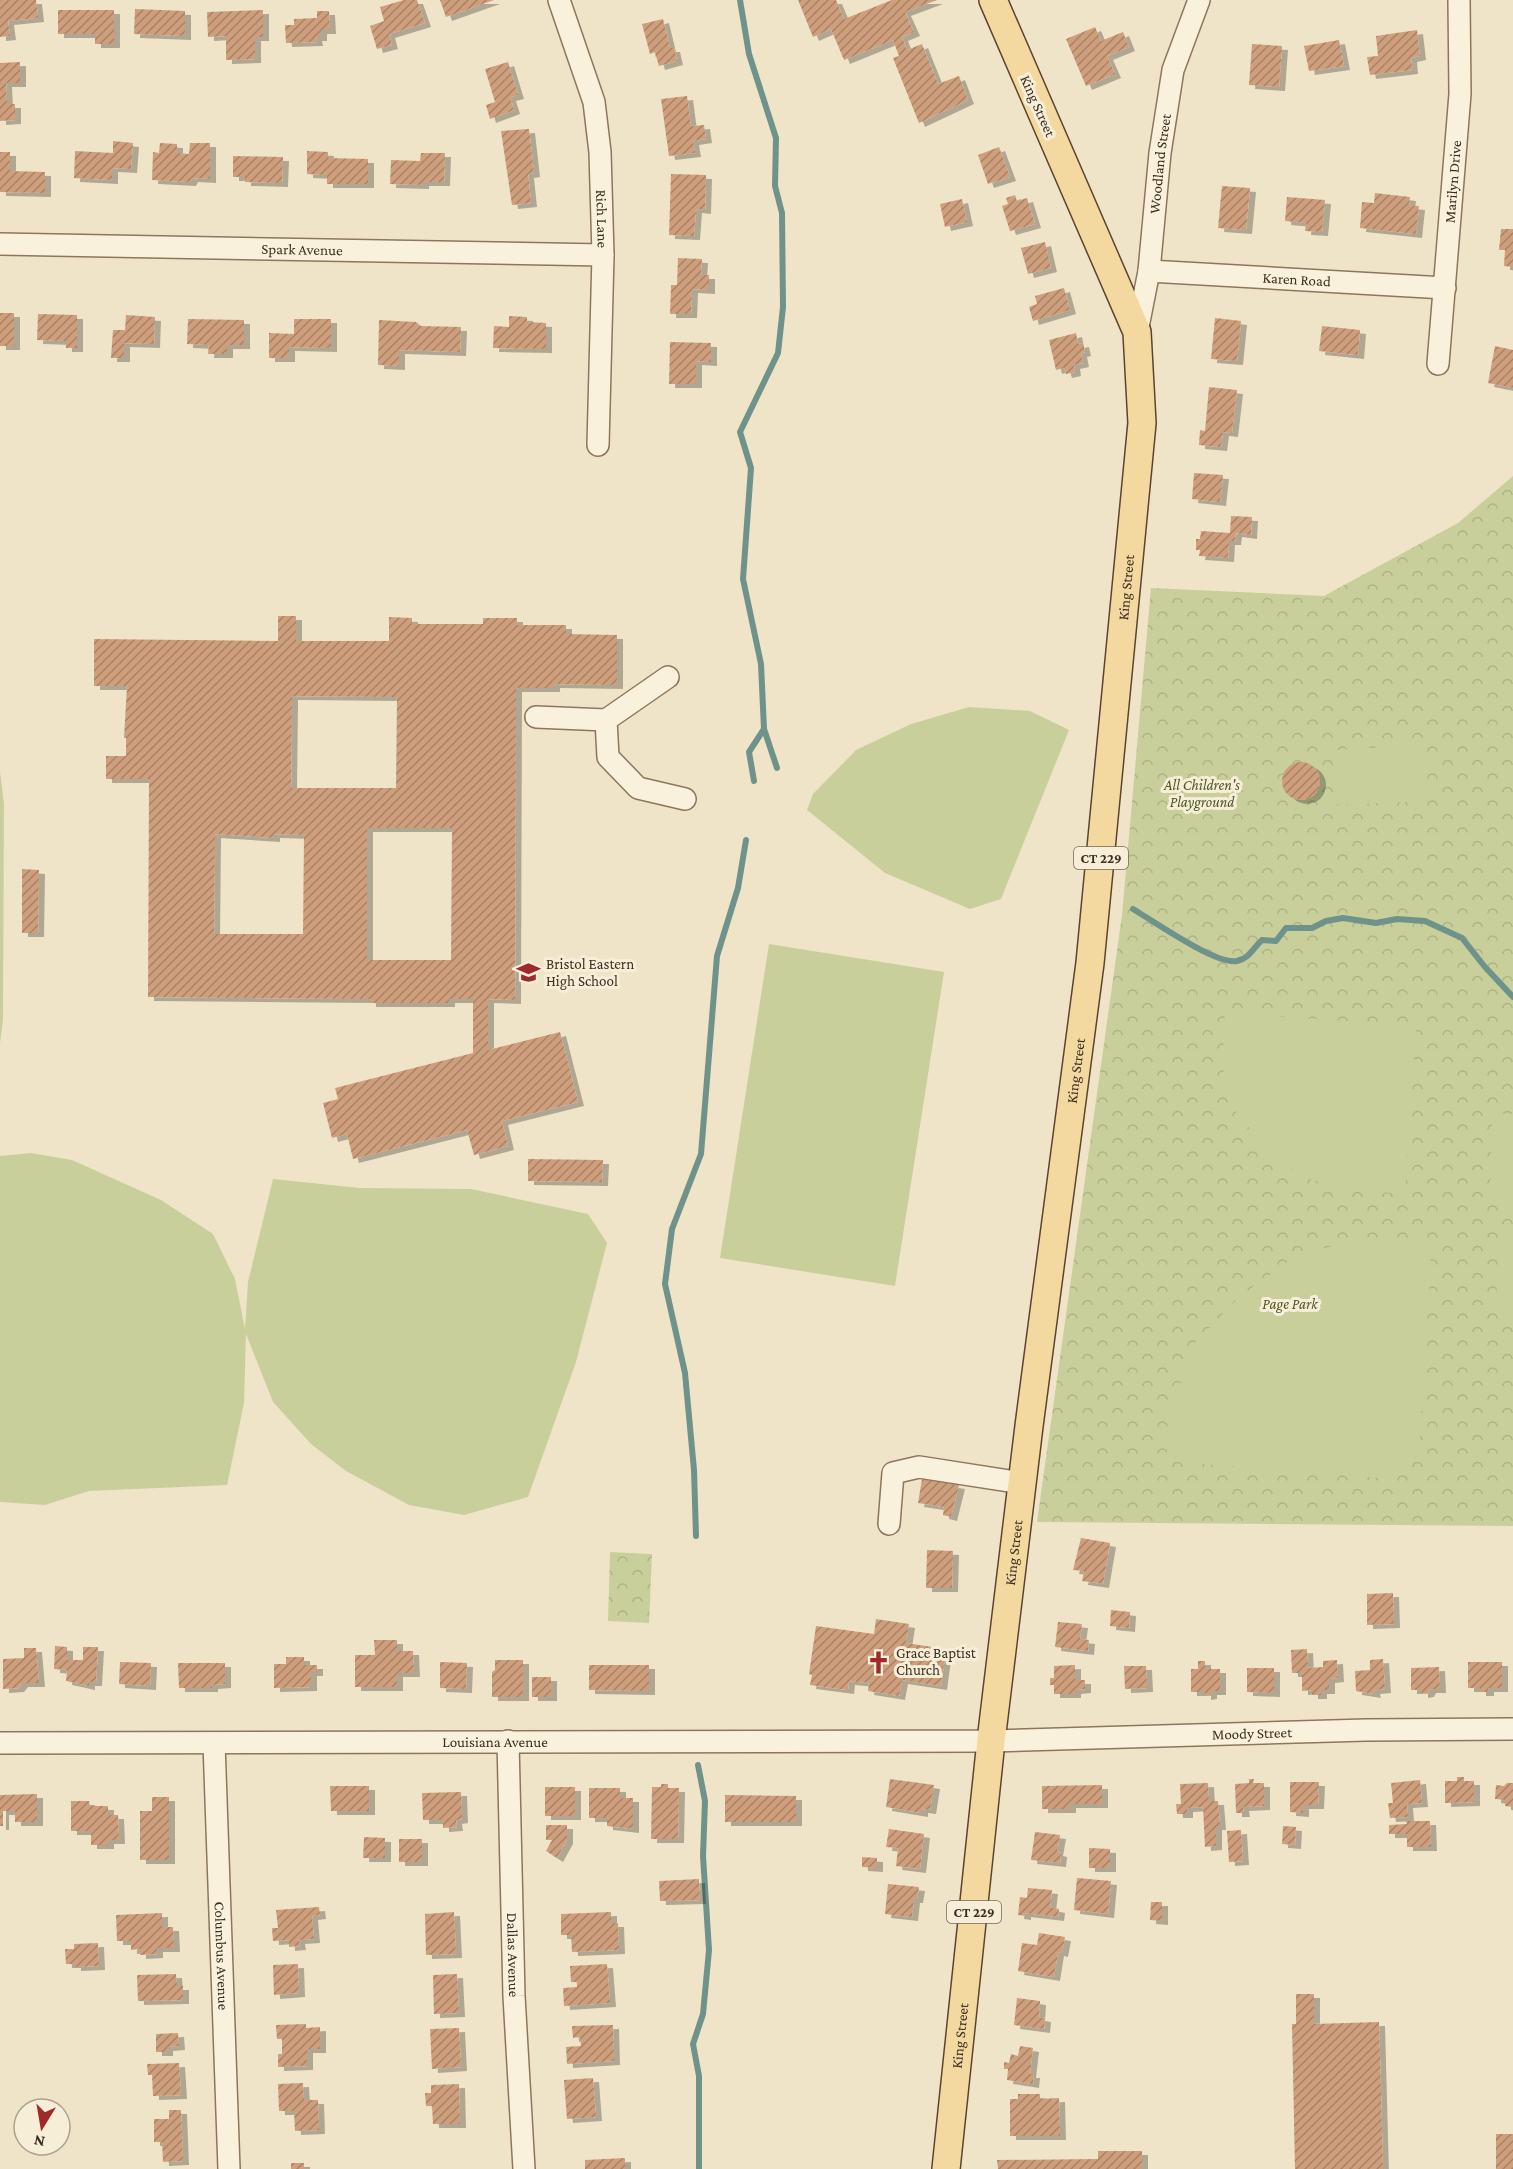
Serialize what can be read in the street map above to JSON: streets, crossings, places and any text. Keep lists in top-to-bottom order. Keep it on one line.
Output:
{"streets":{"main road":["King Street","CT 229"],"street":["Woodland Street","Marilyn Drive","Rich Lane","Spark Avenue","Karen Road","Moody Street","Louisiana Avenue","Dallas Avenue","Columbus Avenue"]},"crossings":[["King Street","Woodland Street"],["King Street","Moody Street"],["King Street","Louisiana Avenue"],["Woodland Street","Karen Road"],["Marilyn Drive","Karen Road"],["Rich Lane","Spark Avenue"],["Moody Street","Louisiana Avenue"],["Louisiana Avenue","Dallas Avenue"],["Louisiana Avenue","Columbus Avenue"]],"parks":["All Children's Playground","Page Park"],"places":{"school or university":["Bristol Eastern High School"],"church":["Grace Baptist Church"]},"north":"bottom"}
